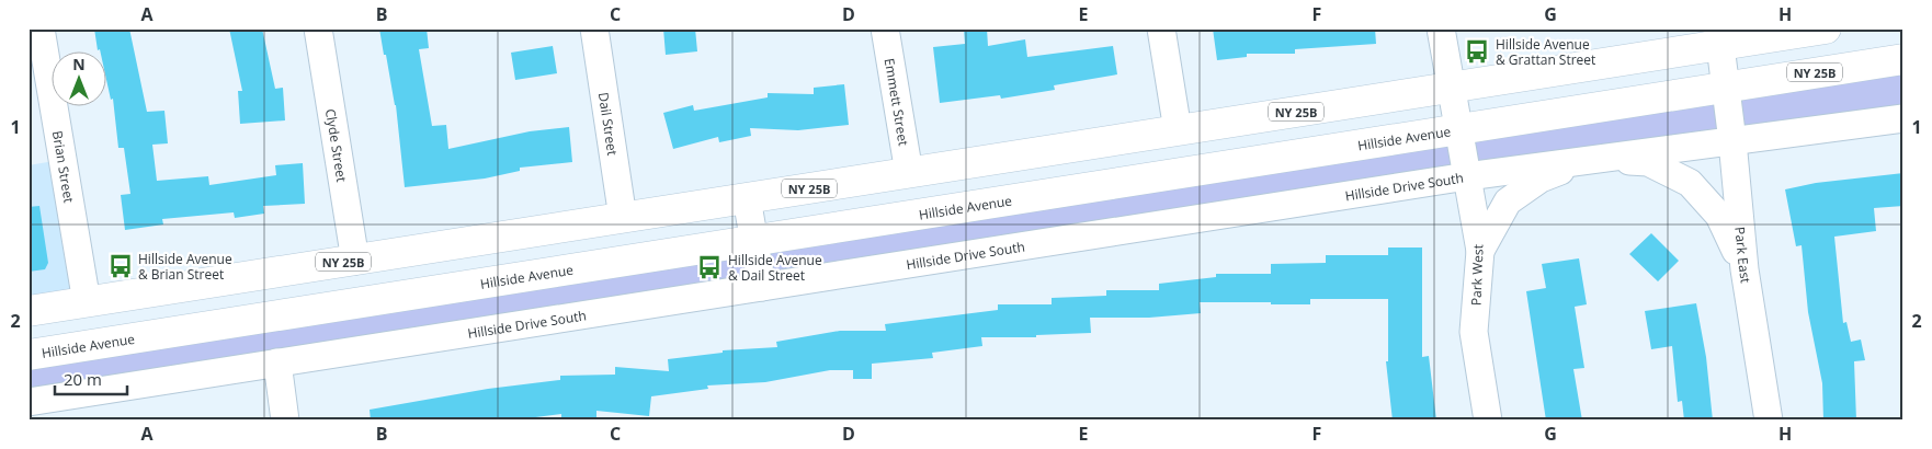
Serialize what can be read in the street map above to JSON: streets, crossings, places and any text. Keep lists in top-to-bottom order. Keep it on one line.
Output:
{"streets":{"main road":["NY 25B","Hillside Avenue"],"street":["Emmett Street","Dail Street","Clyde Street","Brian Street","Hillside Drive South","Park East","Park West"]},"crossings":[["NY 25B","Emmett Street"],["NY 25B","Dail Street"],["NY 25B","Clyde Street"],["NY 25B","Brian Street"],["NY 25B","Park East"],["NY 25B","Park West"],["Hillside Avenue","Park East"],["Hillside Avenue","Park West"],["Hillside Drive South","Park East"],["Hillside Drive South","Park West"]],"places":{"bus stop":["Hillside Avenue & Grattan Street","Hillside Avenue & Brian Street","Hillside Avenue & Dail Street"]},"scale_bar":"20 m","north":"top","grid":{"columns":["A","B","C","D","E","F","G","H"],"rows":["1","2"]}}
